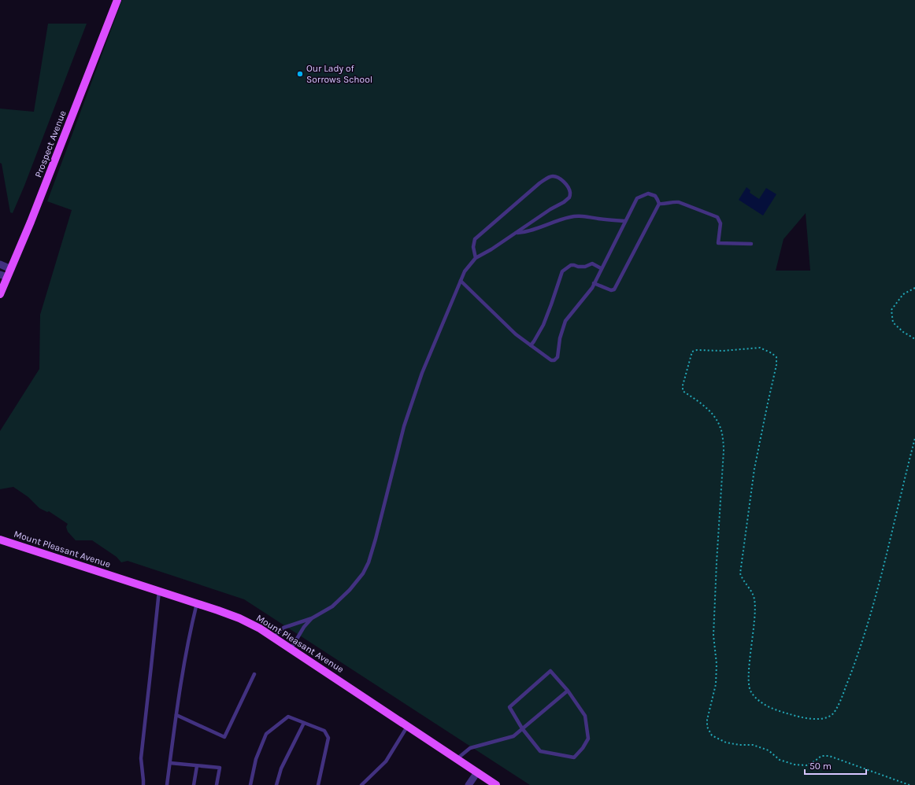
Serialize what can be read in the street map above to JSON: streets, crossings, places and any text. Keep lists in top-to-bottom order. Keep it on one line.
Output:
{"streets":{"main road":["Prospect Avenue","Mount Pleasant Avenue"]},"places":["Our Lady of Sorrows School"],"scale_bar":"50 m"}
